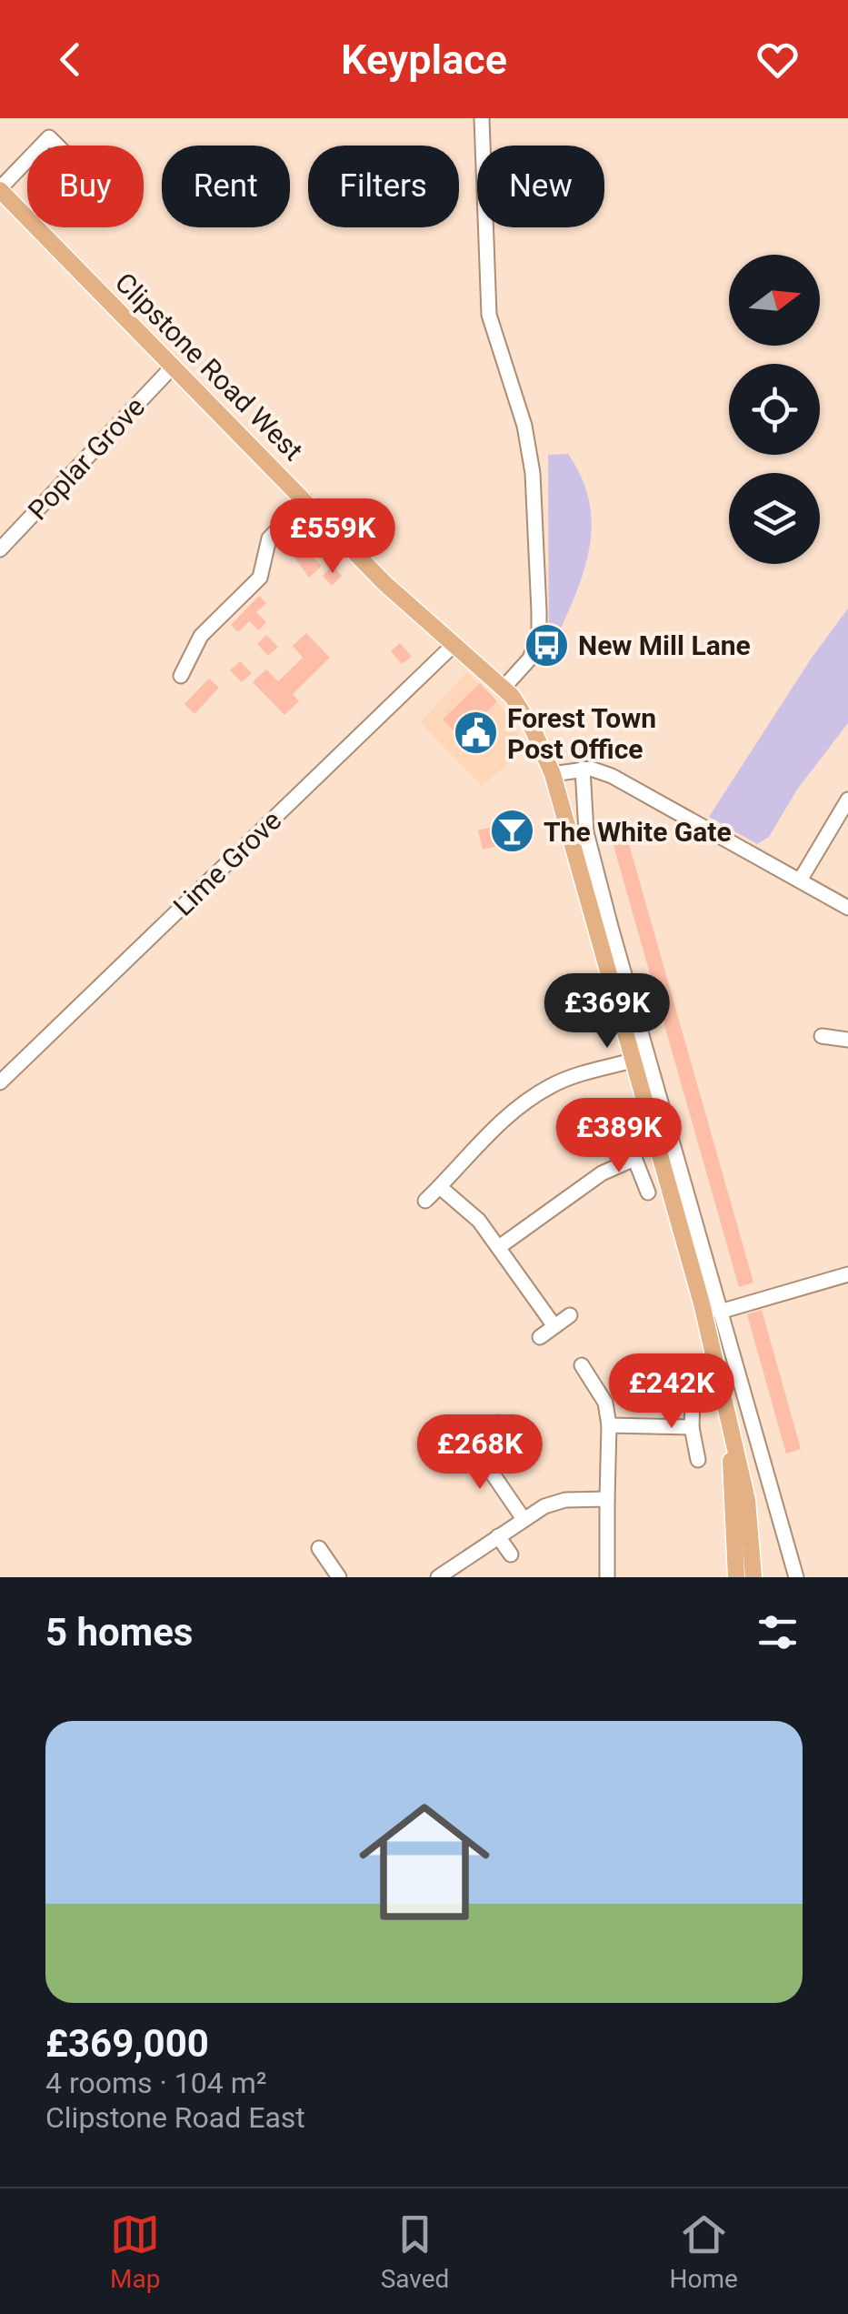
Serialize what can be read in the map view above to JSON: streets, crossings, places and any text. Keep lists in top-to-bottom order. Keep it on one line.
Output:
{"streets":{"main road":["Clipstone Road West"],"street":["Poplar Grove","Lime Grove"]},"crossings":[["Clipstone Road West","Poplar Grove"],["Clipstone Road West","Lime Grove"]],"places":{"bus stop":["New Mill Lane"],"public building":["Forest Town Post Office"],"bar":["The White Gate"]},"north":"right","page":{"header":"Keyplace","chip":["Buy","Rent","Filters","New"],"price":["£559K","£369K","£389K","£242K","£268K"],"heading":"5 homes","list":[{"name":"£369,000","note":"4 rooms · 104 m² · Clipstone Road East"}],"tabs":["Map","Saved","Home"]}}
